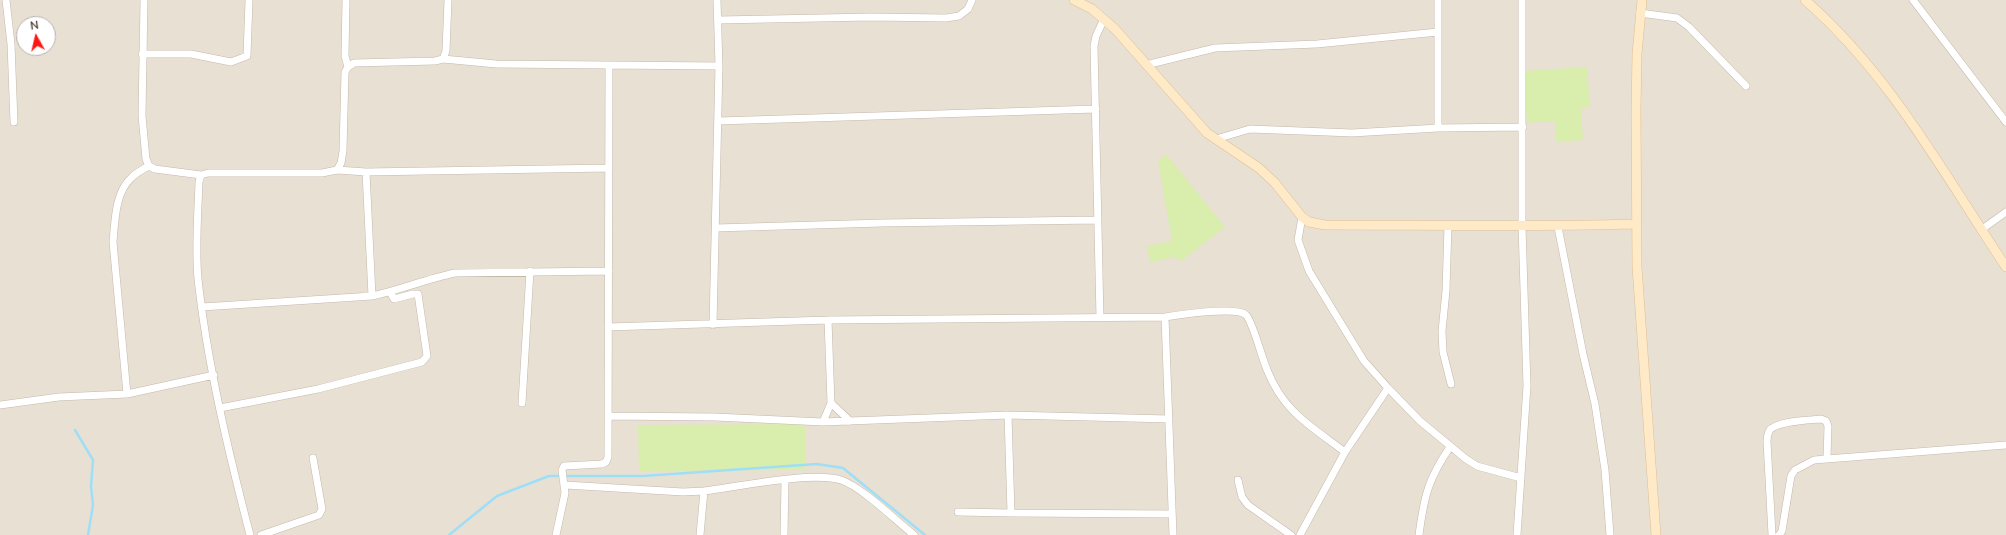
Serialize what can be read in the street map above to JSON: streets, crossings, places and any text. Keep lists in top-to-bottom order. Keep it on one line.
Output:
{"north":"top"}
